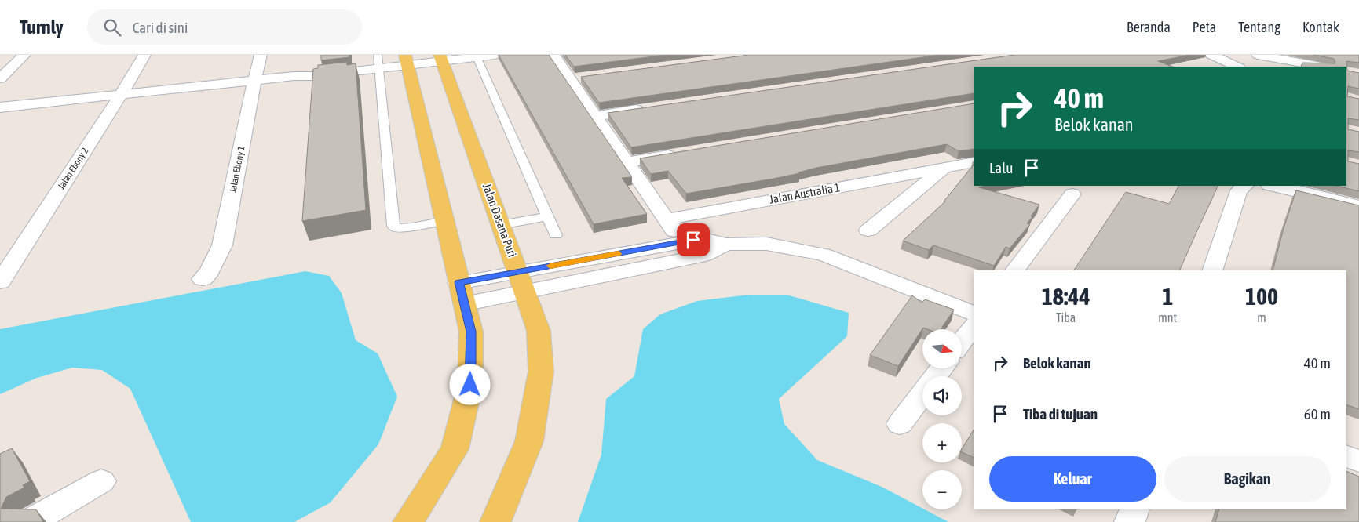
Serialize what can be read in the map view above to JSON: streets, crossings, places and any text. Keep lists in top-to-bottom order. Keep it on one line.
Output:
{"streets":{"main road":["Jalan Dasana Puri"],"street":["Jalan Ebony 2","Jalan Ebony 1","Jalan Australia 1"]},"north":"right","page":{"header":"Turnly","search":"Cari di sini","nav":["Beranda","Peta","Tentang","Kontak"],"turn":["40 m","Belok kanan"],"then":"Lalu","eta":["18:44","Tiba","1","mnt","100","m"],"map_buttons":["+","−"],"list":[{"name":"Belok kanan","value":"40 m"},{"name":"Tiba di tujuan","value":"60 m"}],"buttons":["Keluar","Bagikan"]}}
